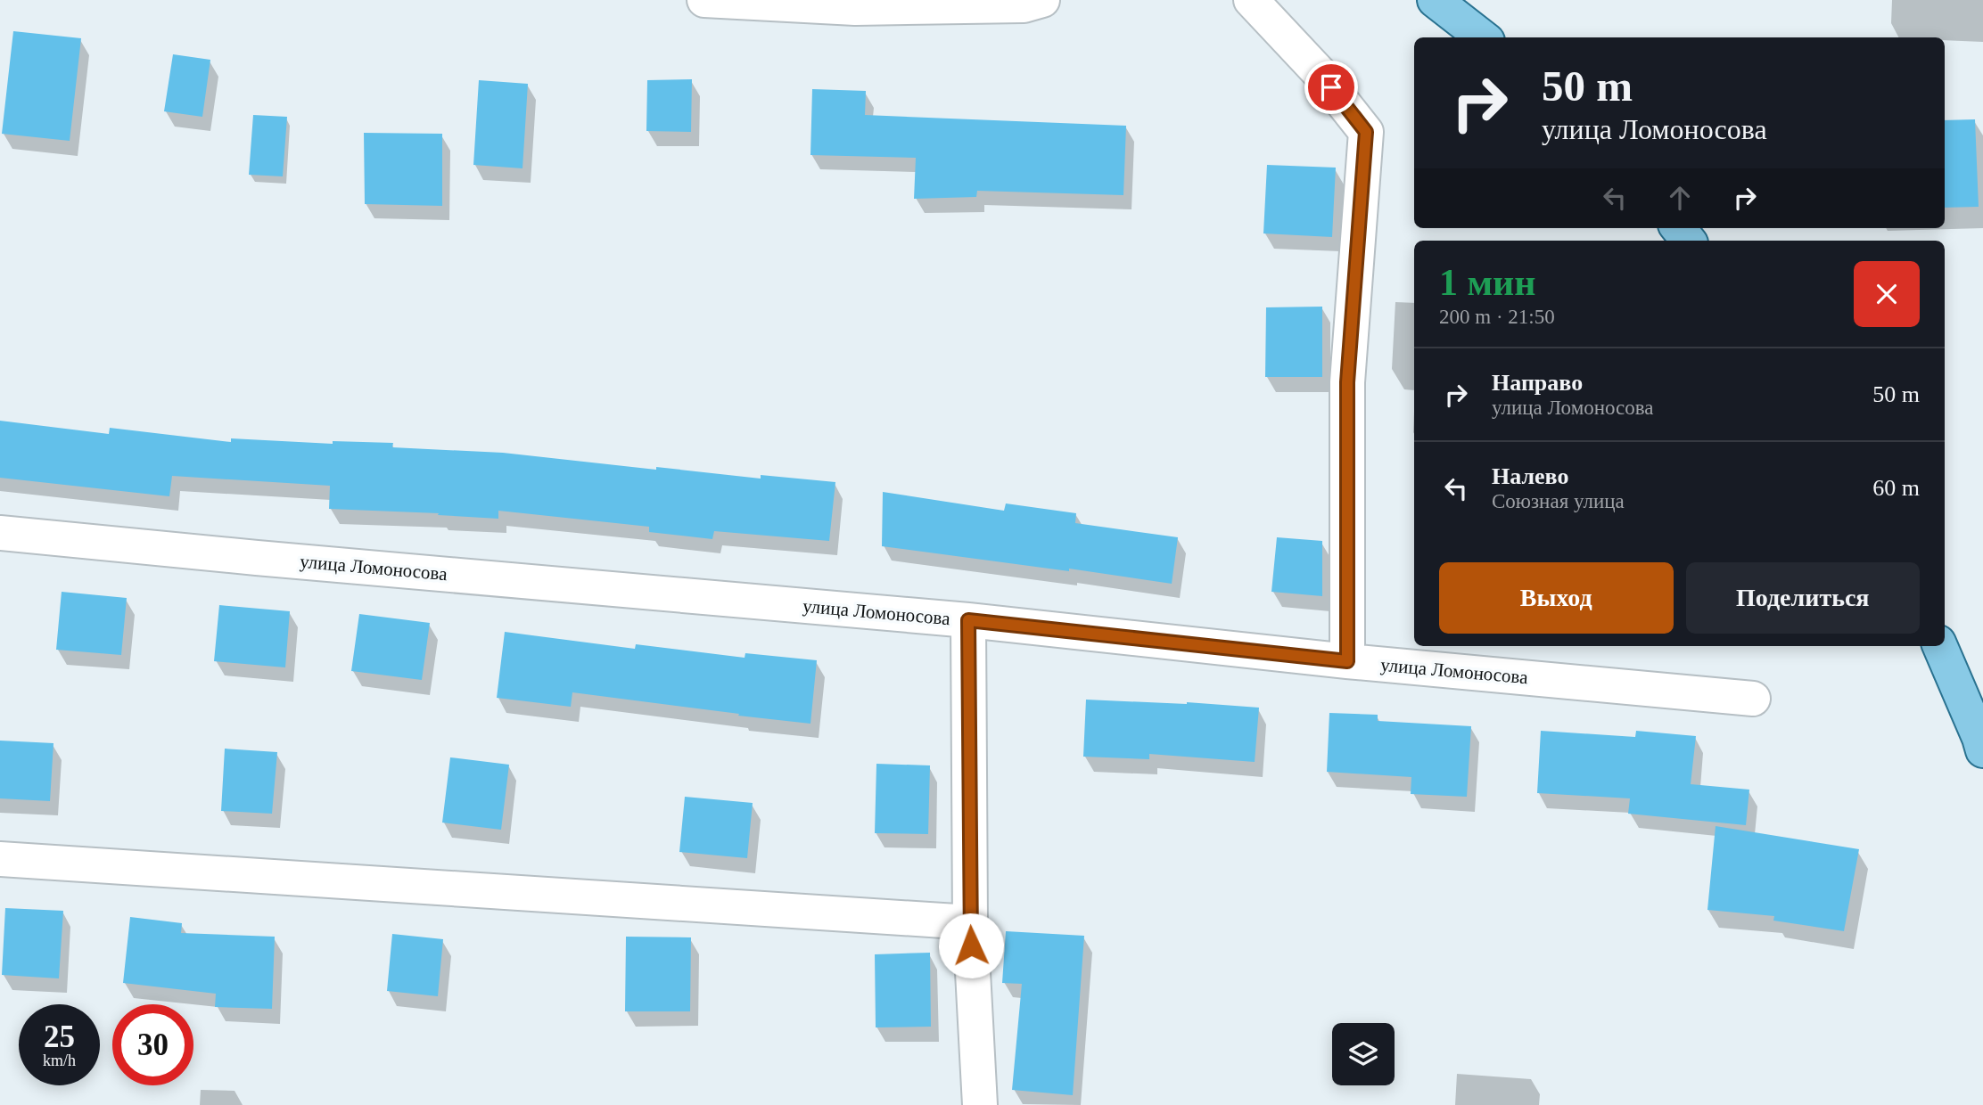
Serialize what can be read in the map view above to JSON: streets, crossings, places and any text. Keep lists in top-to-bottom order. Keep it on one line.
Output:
{"streets":{"street":["улица Ломоносова"]},"page":{"turn":["50 m","улица Ломоносова"],"heading":["1 мин","200 m · 21:50"],"list":[{"name":"Направо","note":"улица Ломоносова","value":"50 m"},{"name":"Налево","note":"Союзная улица","value":"60 m"}],"buttons":["Выход","Поделиться"],"speed":"25 km/h","limit":"30"}}
